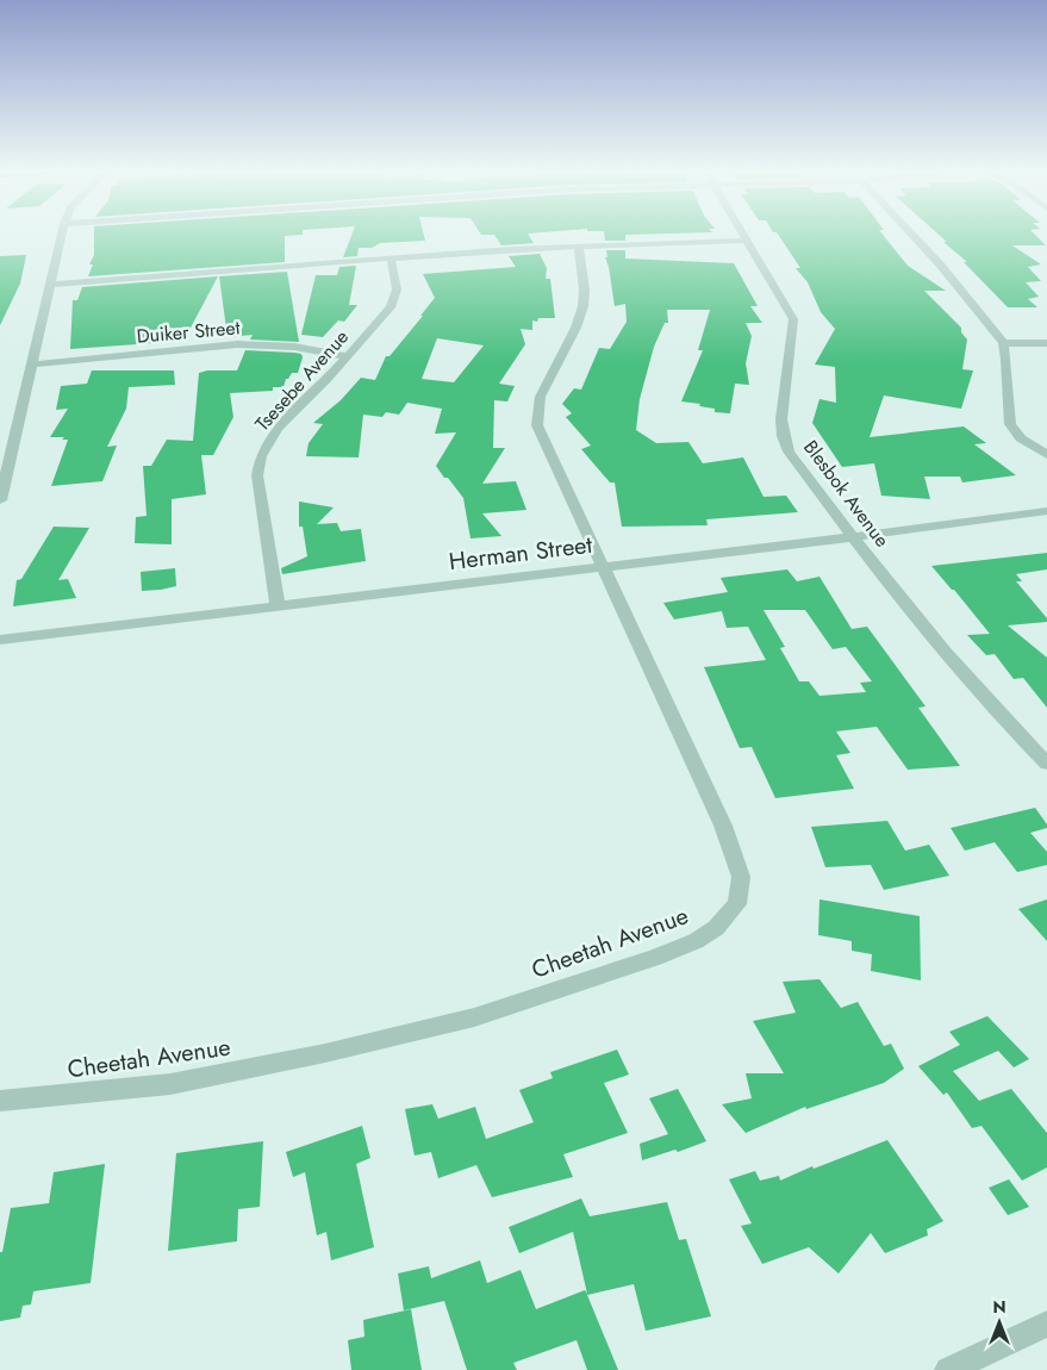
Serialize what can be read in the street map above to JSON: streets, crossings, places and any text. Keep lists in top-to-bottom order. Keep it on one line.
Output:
{"streets":{"street":["Duiker Street","Tsesebe Avenue","Blesbok Avenue","Herman Street","Cheetah Avenue"]},"crossings":[["Duiker Street","Tsesebe Avenue"],["Tsesebe Avenue","Herman Street"],["Blesbok Avenue","Herman Street"],["Herman Street","Cheetah Avenue"]],"north":"top"}
